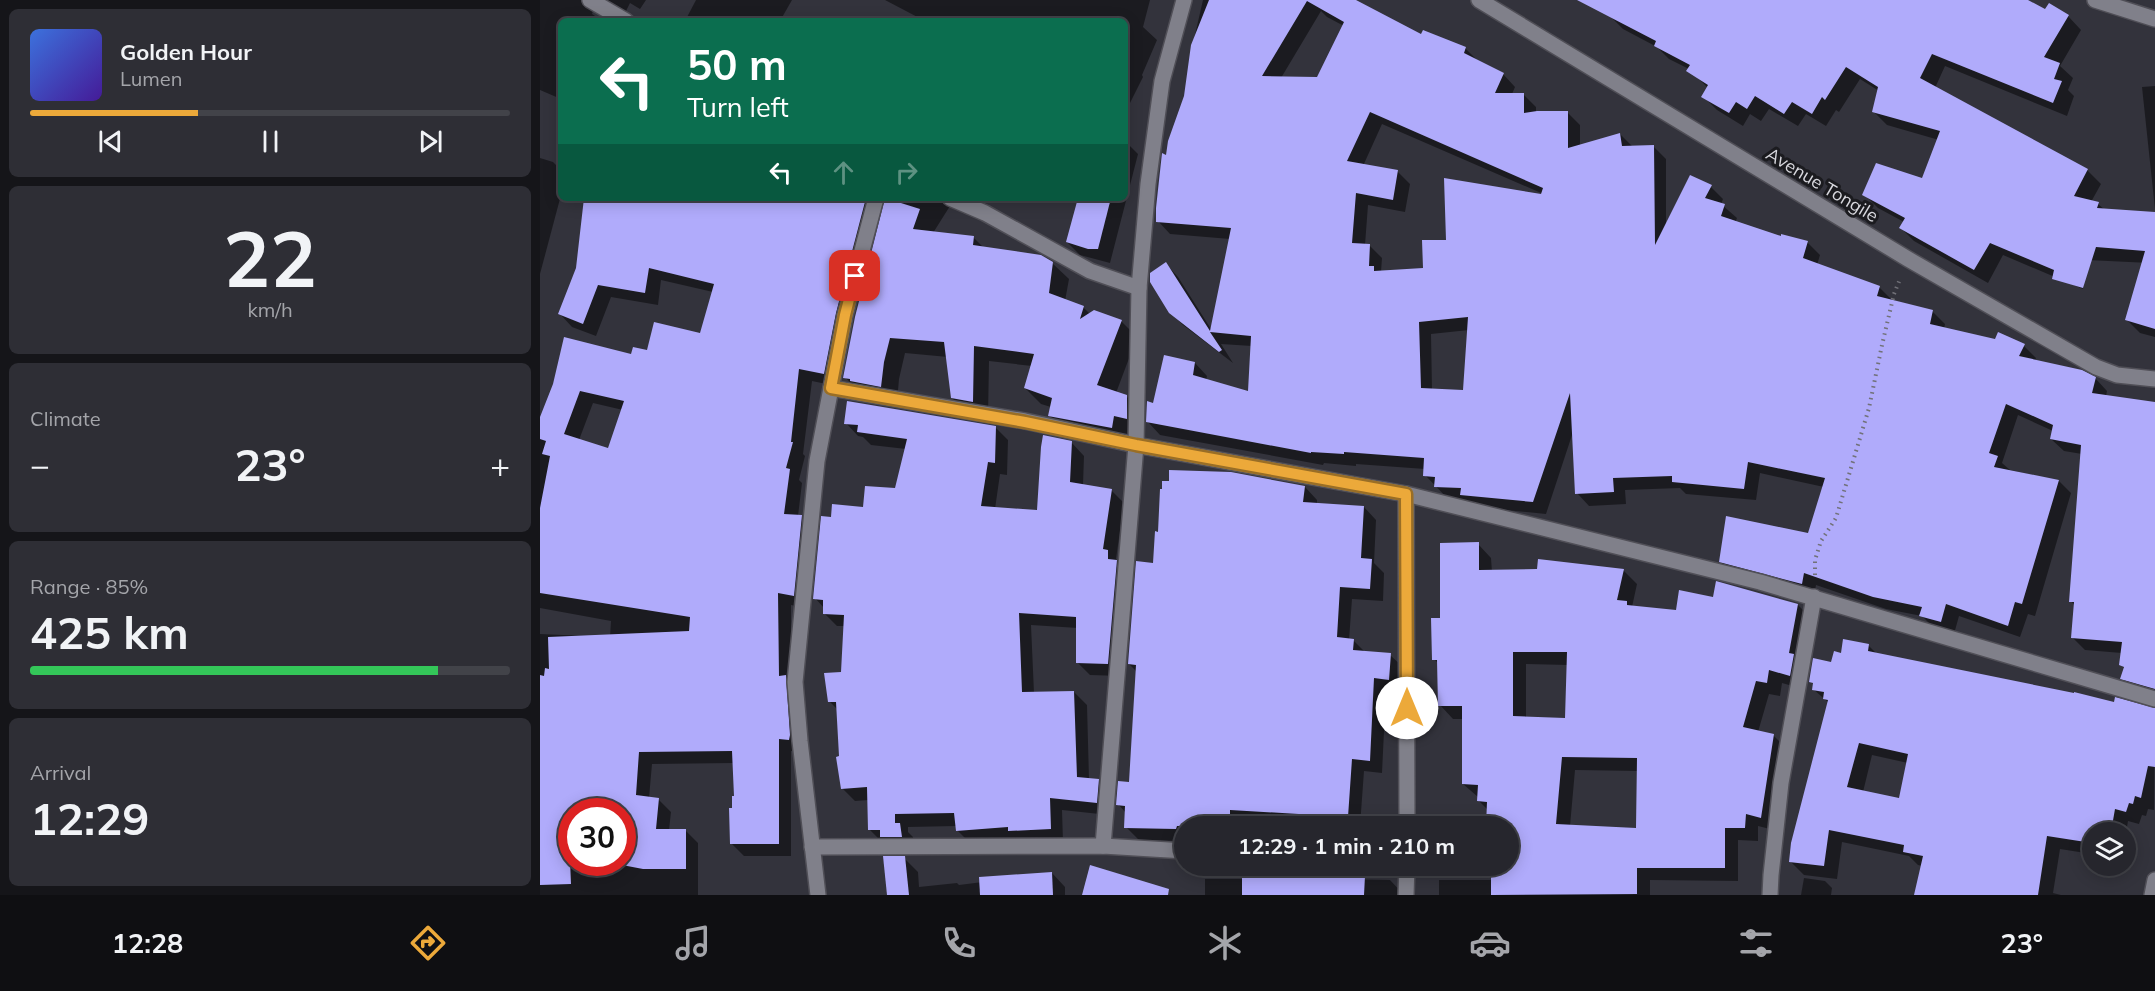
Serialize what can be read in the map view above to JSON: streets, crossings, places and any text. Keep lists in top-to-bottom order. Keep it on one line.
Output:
{"streets":{"street":["Avenue Tongile"]},"page":{"turn":["50 m","Turn left"],"song":["Golden Hour","Lumen"],"tile":[["22","km/h"],"Climate",["Range · 85%","425 km"],["Arrival","12:29"]],"heat":["−","23°","+"],"limit":"30","trip":"12:29 · 1 min · 210 m","tabs":["12:28","23°"]}}
